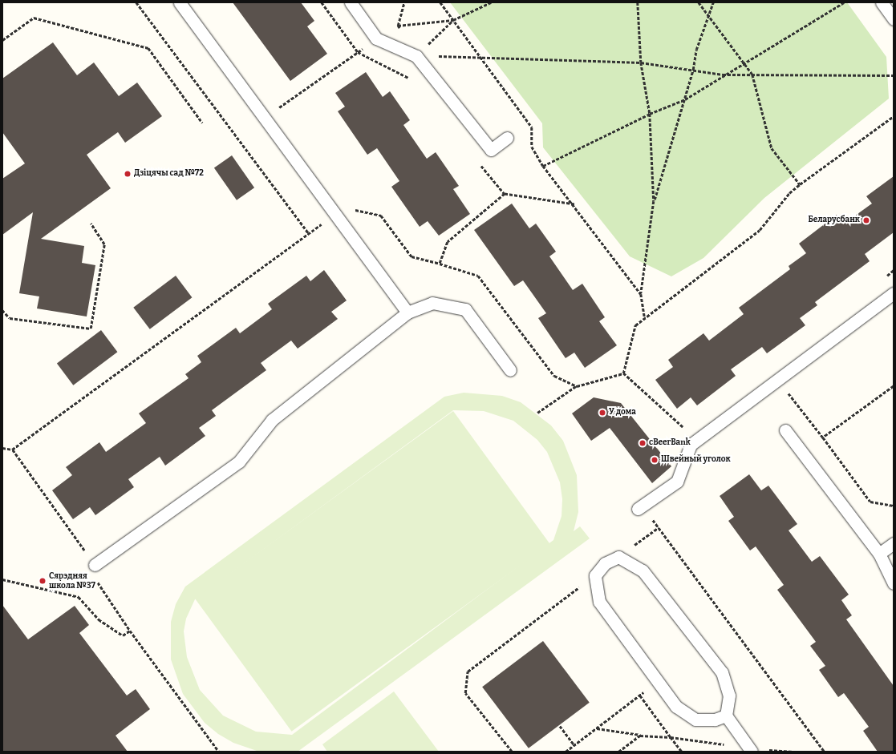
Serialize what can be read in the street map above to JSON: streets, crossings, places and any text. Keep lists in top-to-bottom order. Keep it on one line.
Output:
{"places":["Дзіцячы сад №72","Беларусбанк","У дома","cBeerBank","Швейный уголок","Сярэдняя школа №37"]}
